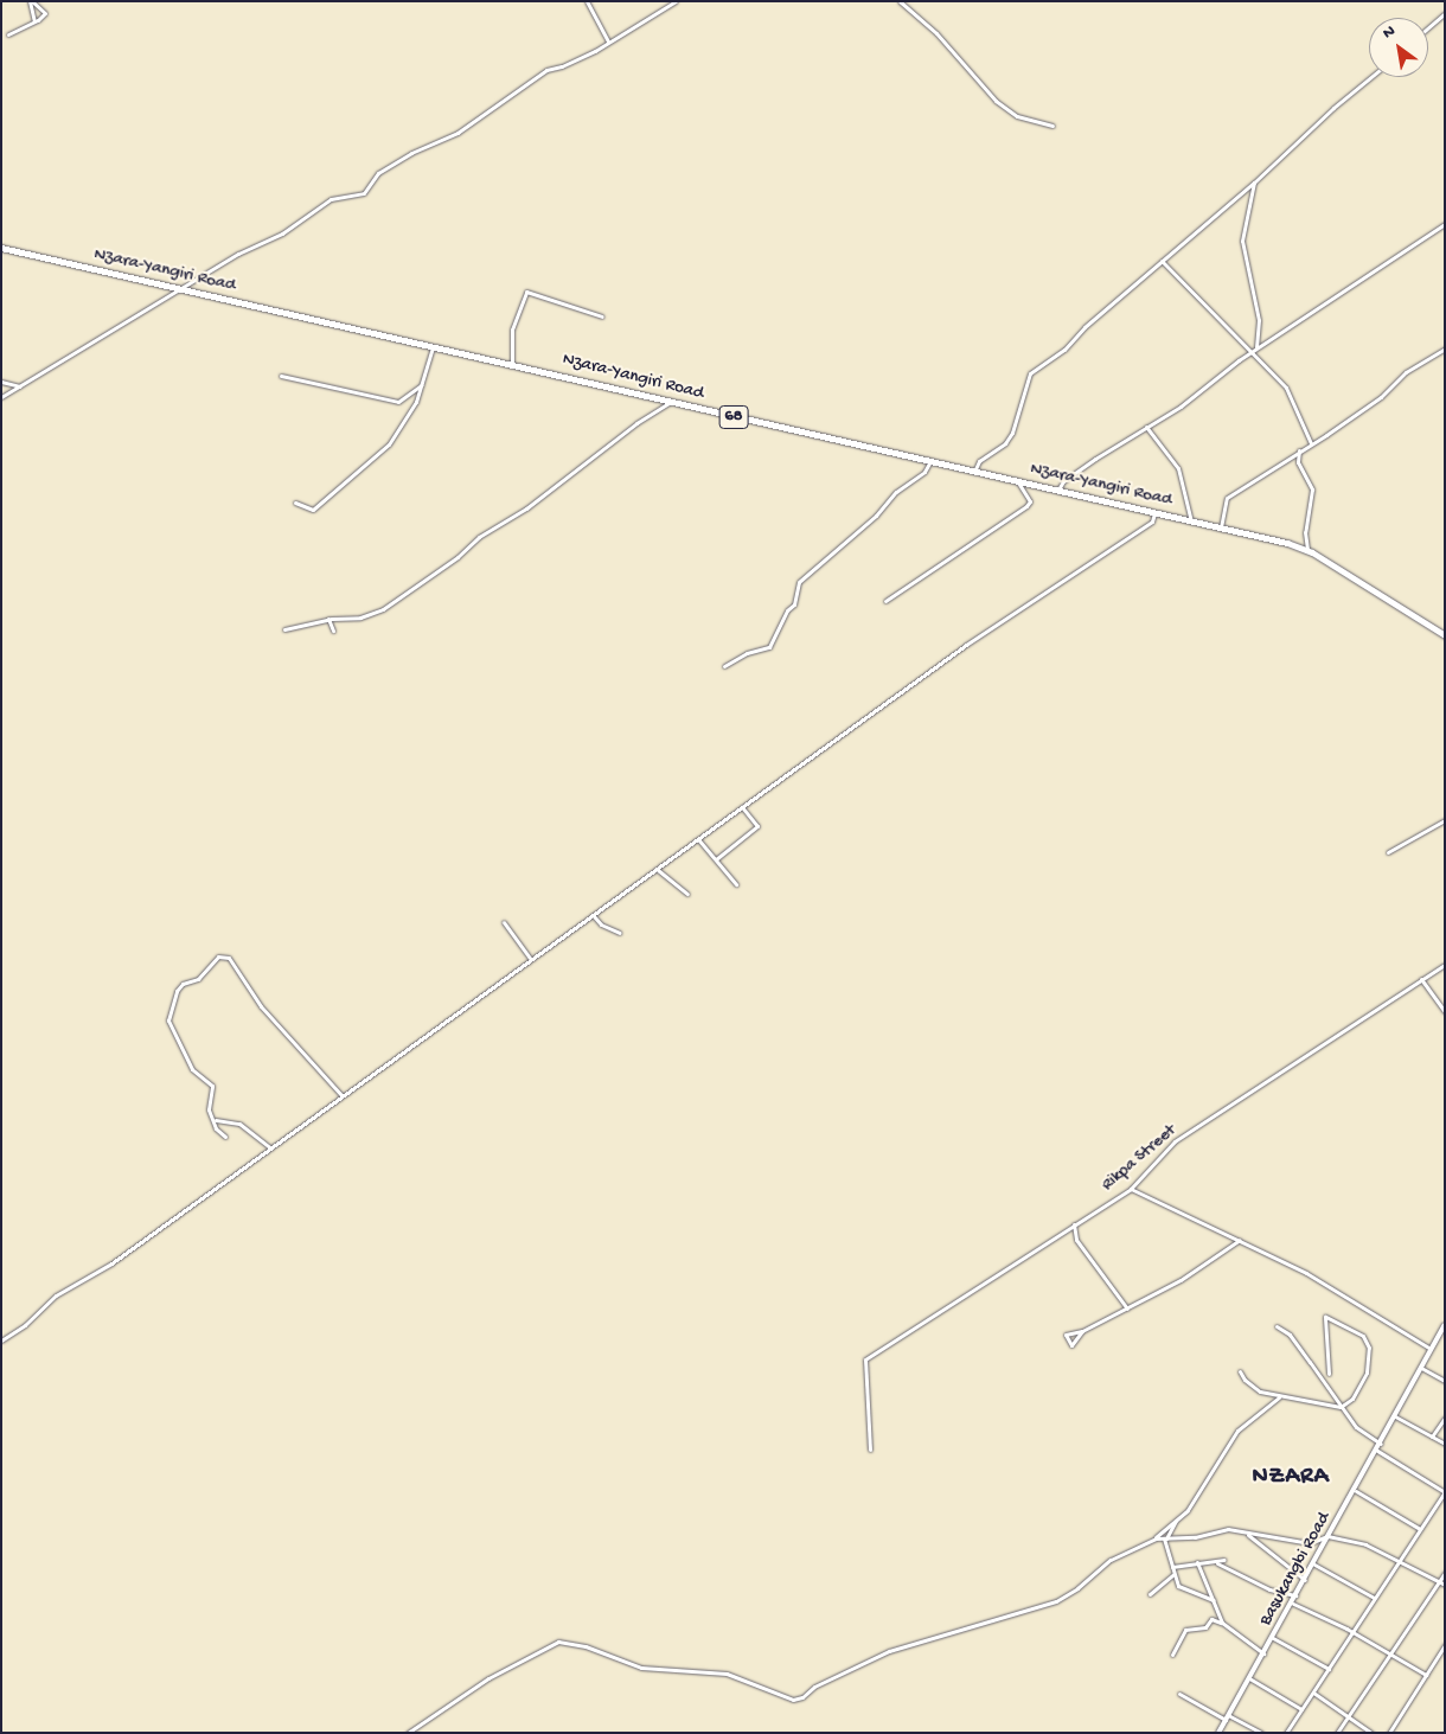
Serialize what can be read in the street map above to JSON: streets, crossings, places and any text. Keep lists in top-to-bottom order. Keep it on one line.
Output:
{"streets":{"main road":["Nzara-Yangiri Road","68"],"street":["Rikpa Street","Basukangbi Road"]},"districts":["NZARA"],"north":"top left"}
